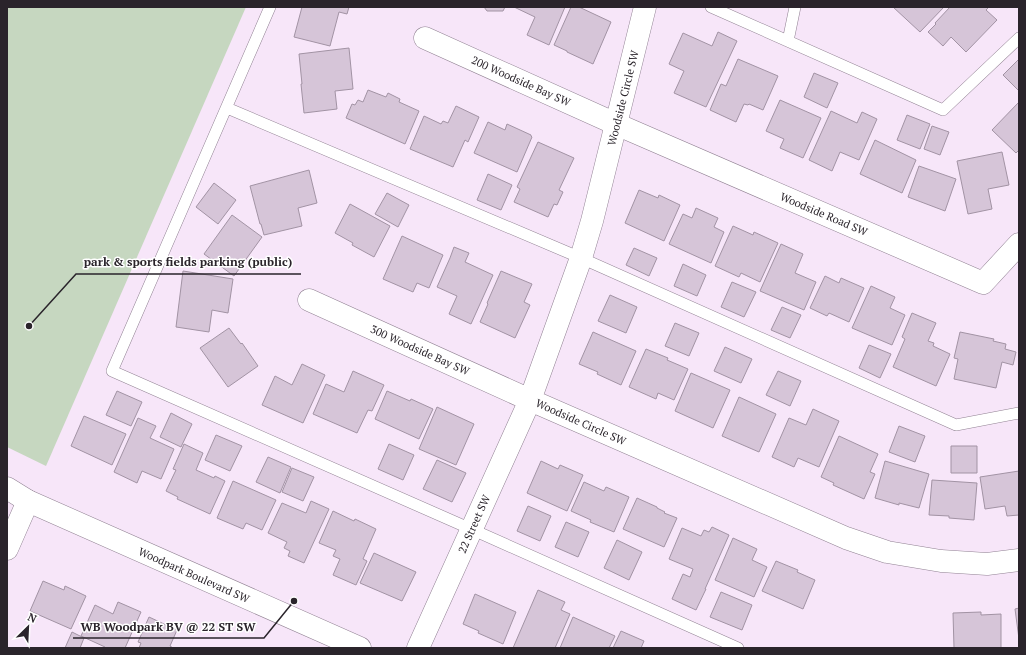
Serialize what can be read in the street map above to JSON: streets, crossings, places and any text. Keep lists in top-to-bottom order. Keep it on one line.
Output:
{"streets":{"street":["200 Woodside Bay SW","Woodside Circle SW","Woodside Road SW","300 Woodside Bay SW","22 Street SW","Woodpark Boulevard SW"]},"crossings":[["200 Woodside Bay SW","Woodside Circle SW"],["200 Woodside Bay SW","Woodside Road SW"],["Woodside Circle SW","Woodside Road SW"],["Woodside Circle SW","300 Woodside Bay SW"],["Woodside Circle SW","22 Street SW"],["300 Woodside Bay SW","22 Street SW"]],"places":["park & sports fields parking (public)","WB Woodpark BV @ 22 ST SW"],"north":"top right"}
